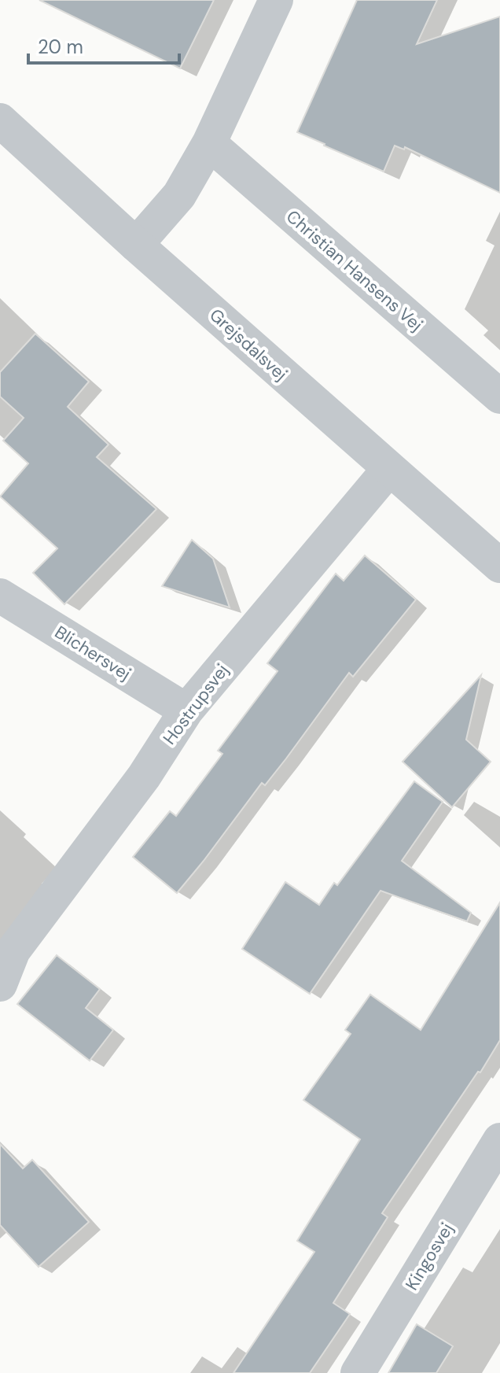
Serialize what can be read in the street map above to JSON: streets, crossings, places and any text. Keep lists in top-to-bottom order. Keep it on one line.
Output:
{"streets":{"street":["Christian Hansens Vej","Grejsdalsvej","Blichersvej","Hostrupsvej","Kingosvej"]},"crossings":[["Grejsdalsvej","Hostrupsvej"],["Blichersvej","Hostrupsvej"]],"scale_bar":"20 m"}
